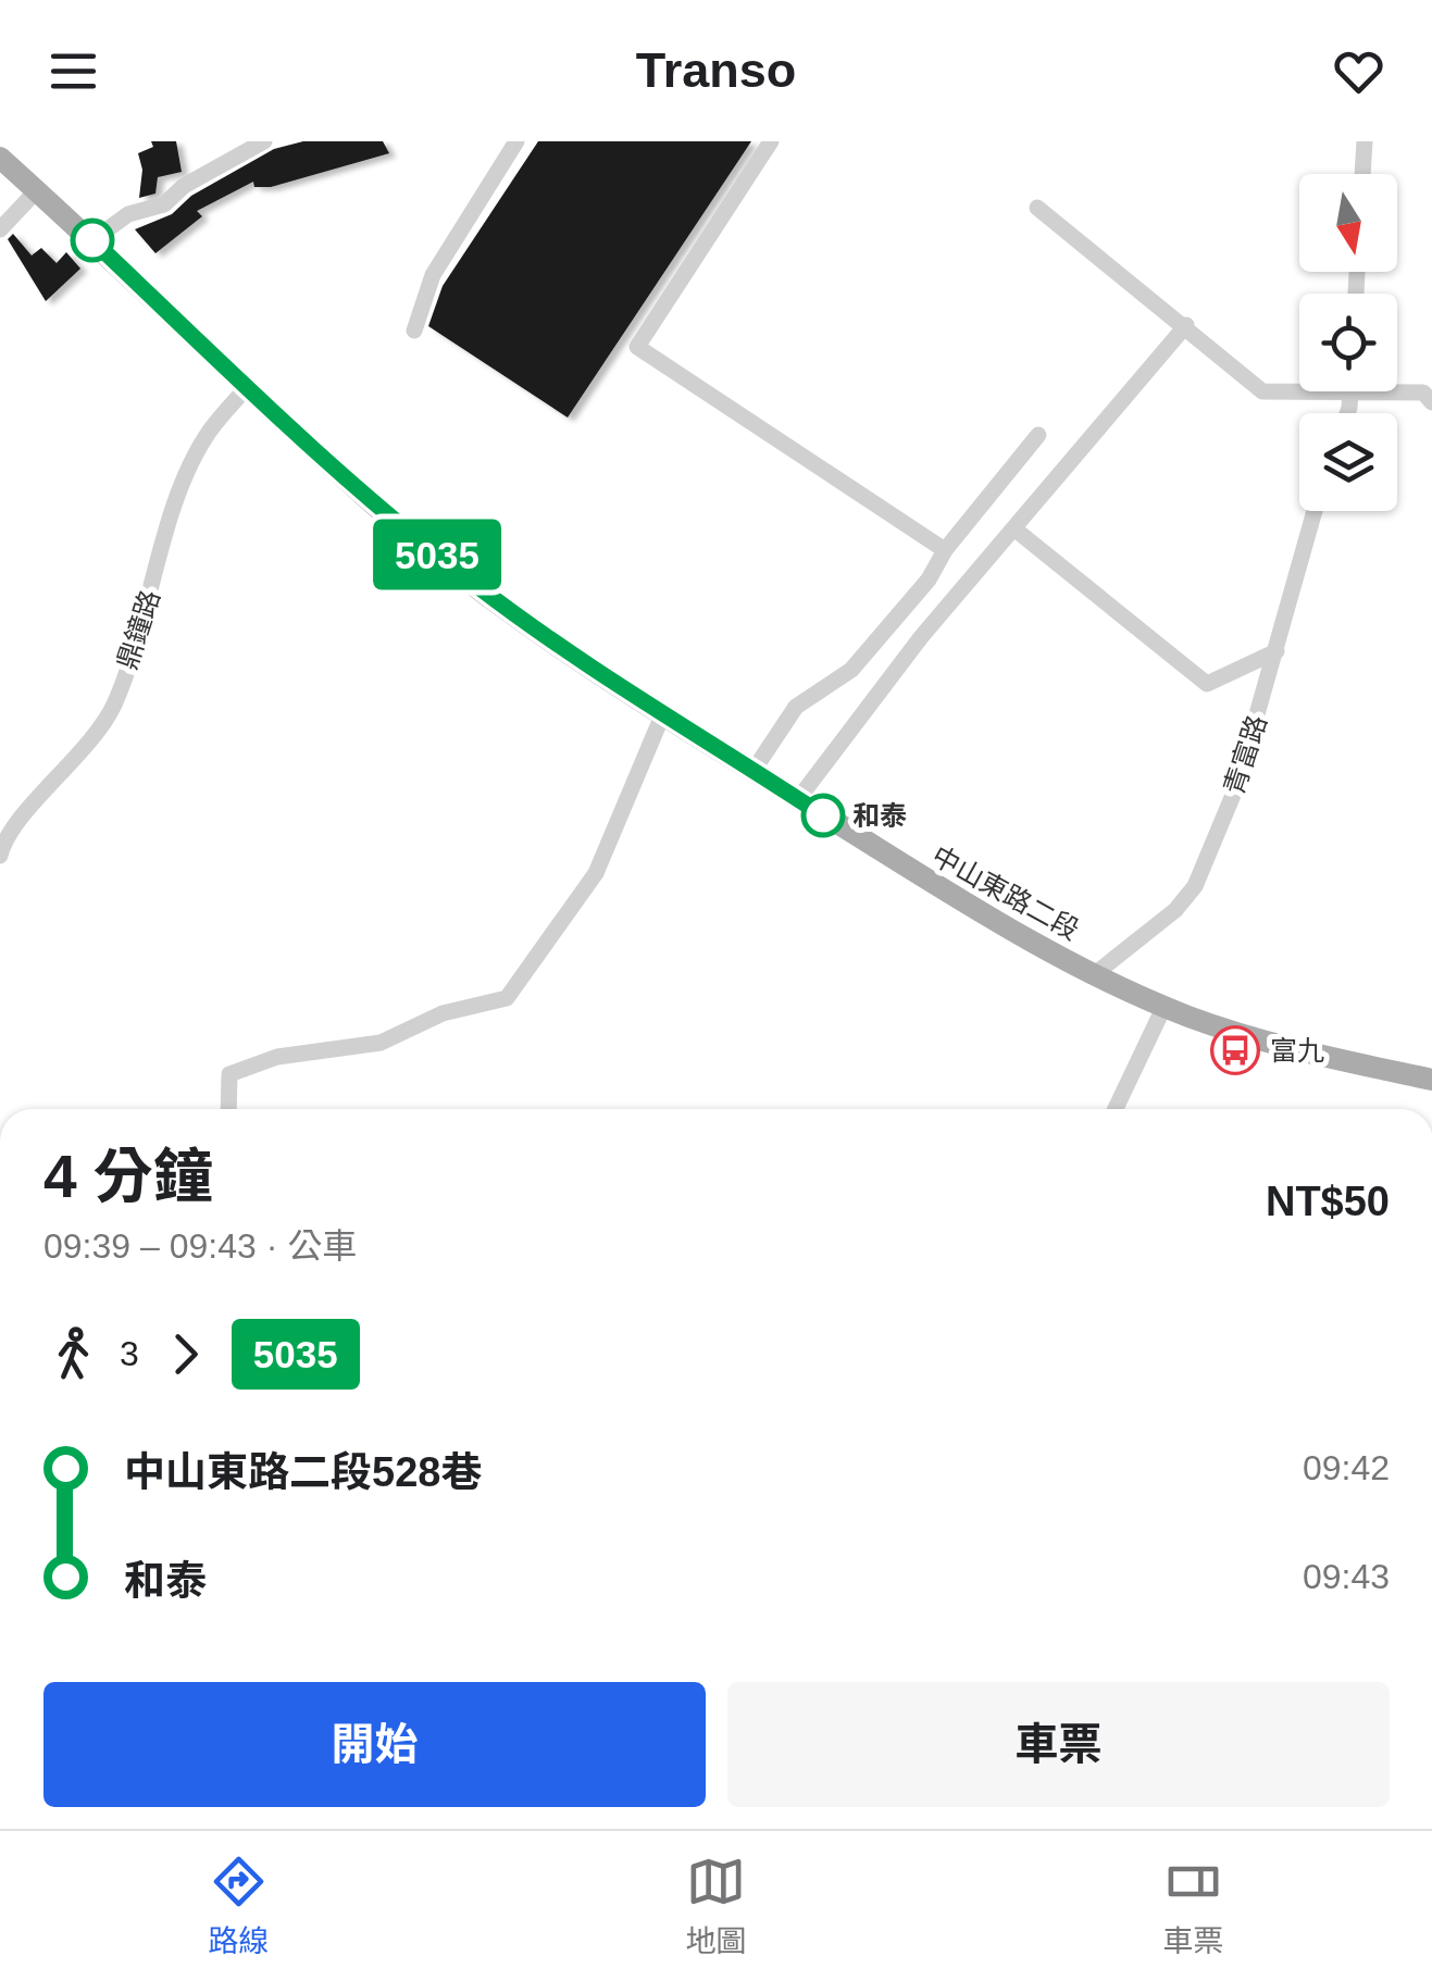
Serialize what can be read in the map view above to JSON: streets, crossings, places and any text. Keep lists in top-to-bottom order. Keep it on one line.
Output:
{"streets":{"main road":["中山東路二段"],"street":["鼎鐘路","青富路"]},"crossings":[["鼎鐘路","中山東路二段"],["青富路","中山東路二段"]],"places":{"other":["和泰"],"bus stop":["富九"]},"lines":["bus line 5035"],"north":"bottom","page":{"header":"Transo","on_map":"5035","heading":["4 分鐘","09:39 – 09:43 · 公車","NT$50"],"legs":["3","5035"],"list":[{"name":"中山東路二段528巷","value":"09:42"},{"name":"和泰","value":"09:43"}],"buttons":["開始","車票"],"tabs":["路線","地圖","車票"]}}
